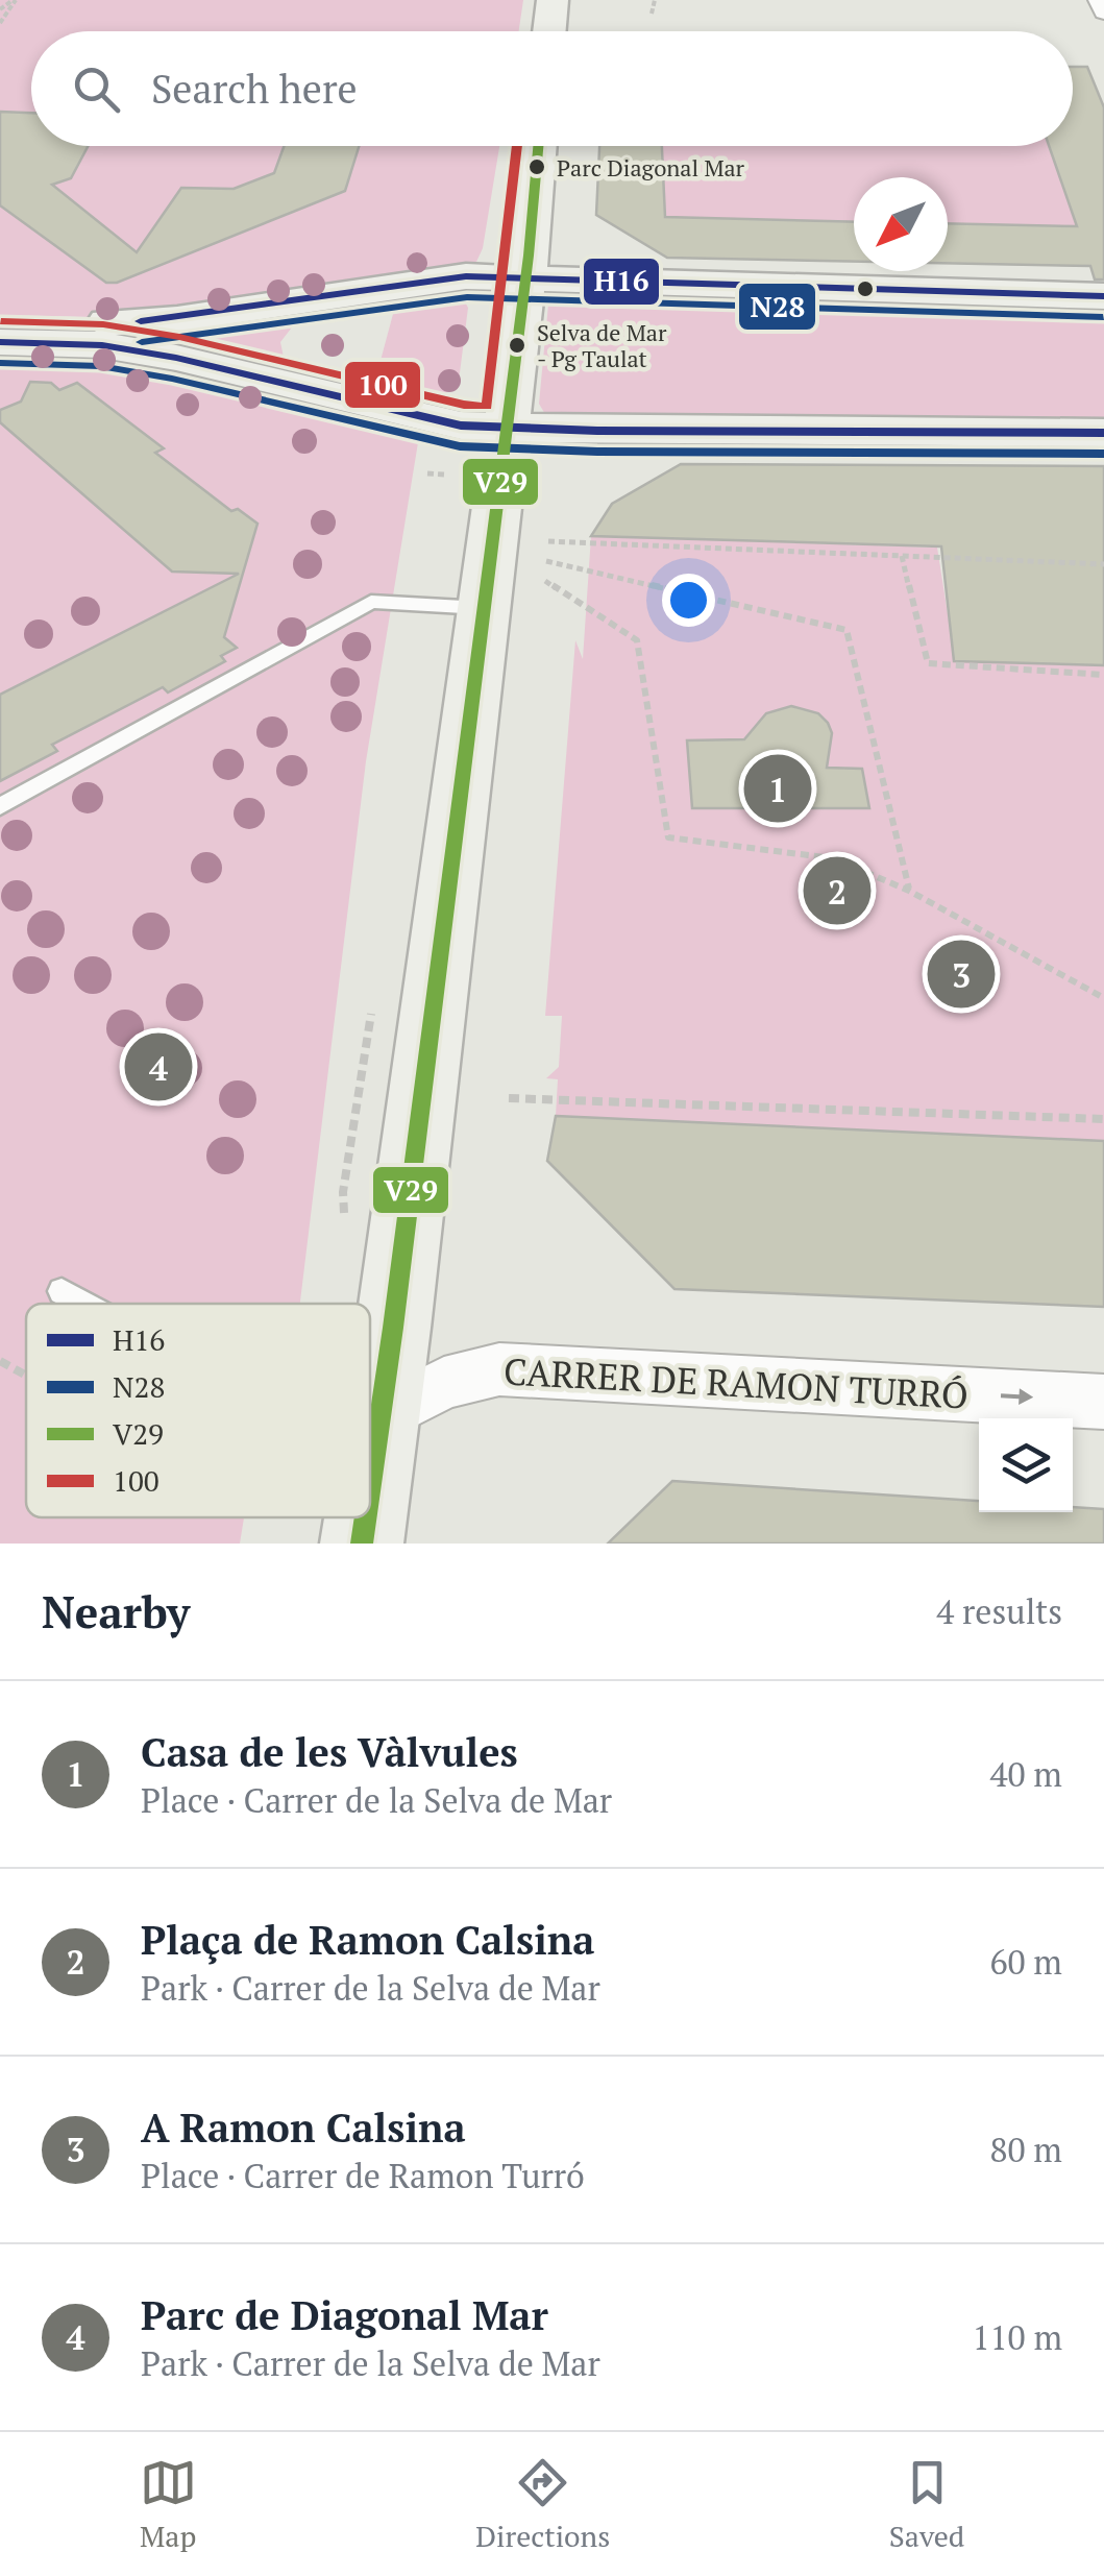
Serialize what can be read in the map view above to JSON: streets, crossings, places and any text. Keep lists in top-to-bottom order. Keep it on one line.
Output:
{"streets":{"street":["CARRER DE RAMON TURRÓ"]},"one_way":["CARRER DE RAMON TURRÓ"],"places":["Parc Diagonal Mar","Selva de Mar - Pg Taulat"],"lines":["transit line V29","transit line 100","transit line H16","transit line N28"],"legend":["H16","N28","V29","100"],"north":"bottom left","page":{"search":"Search here","pins":["1","2","3","4"],"heading":["Nearby","4 results"],"list":[{"mark":"1","name":"Casa de les Vàlvules","note":"Place · Carrer de la Selva de Mar","value":"40 m"},{"mark":"2","name":"Plaça de Ramon Calsina","note":"Park · Carrer de la Selva de Mar","value":"60 m"},{"mark":"3","name":"A Ramon Calsina","note":"Place · Carrer de Ramon Turró","value":"80 m"},{"mark":"4","name":"Parc de Diagonal Mar","note":"Park · Carrer de la Selva de Mar","value":"110 m"}],"nav":["Map","Directions","Saved"]}}
